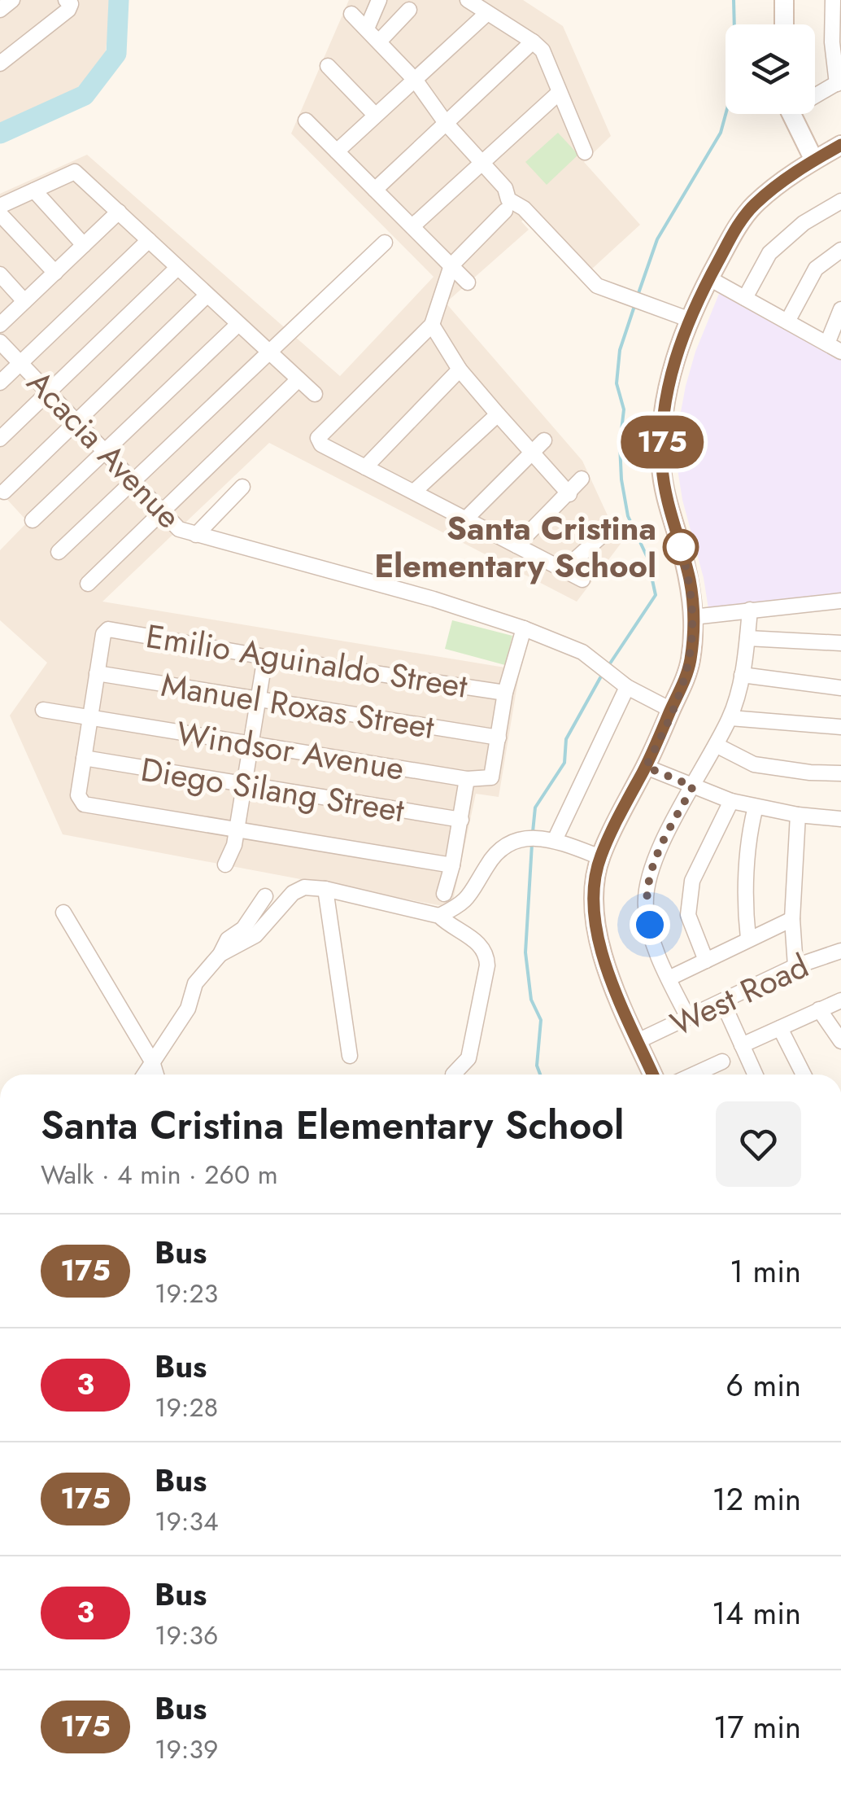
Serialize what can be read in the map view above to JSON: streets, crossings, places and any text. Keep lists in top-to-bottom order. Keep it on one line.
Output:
{"streets":{"street":["Acacia Avenue","Emilio Aguinaldo Street","Manuel Roxas Street","Windsor Avenue","Diego Silang Street","West Road"]},"crossings":[["Emilio Aguinaldo Street","Manuel Roxas Street"],["Manuel Roxas Street","Windsor Avenue"]],"places":["Santa Cristina Elementary School"],"lines":["bus line 175"],"page":{"on_map":"175","heading":["Santa Cristina Elementary School","Walk · 4 min · 260 m"],"list":[{"mark":"175","name":"Bus","note":"19:23","value":"1 min"},{"mark":"3","name":"Bus","note":"19:28","value":"6 min"},{"mark":"175","name":"Bus","note":"19:34","value":"12 min"},{"mark":"3","name":"Bus","note":"19:36","value":"14 min"},{"mark":"175","name":"Bus","note":"19:39","value":"17 min"}]}}
